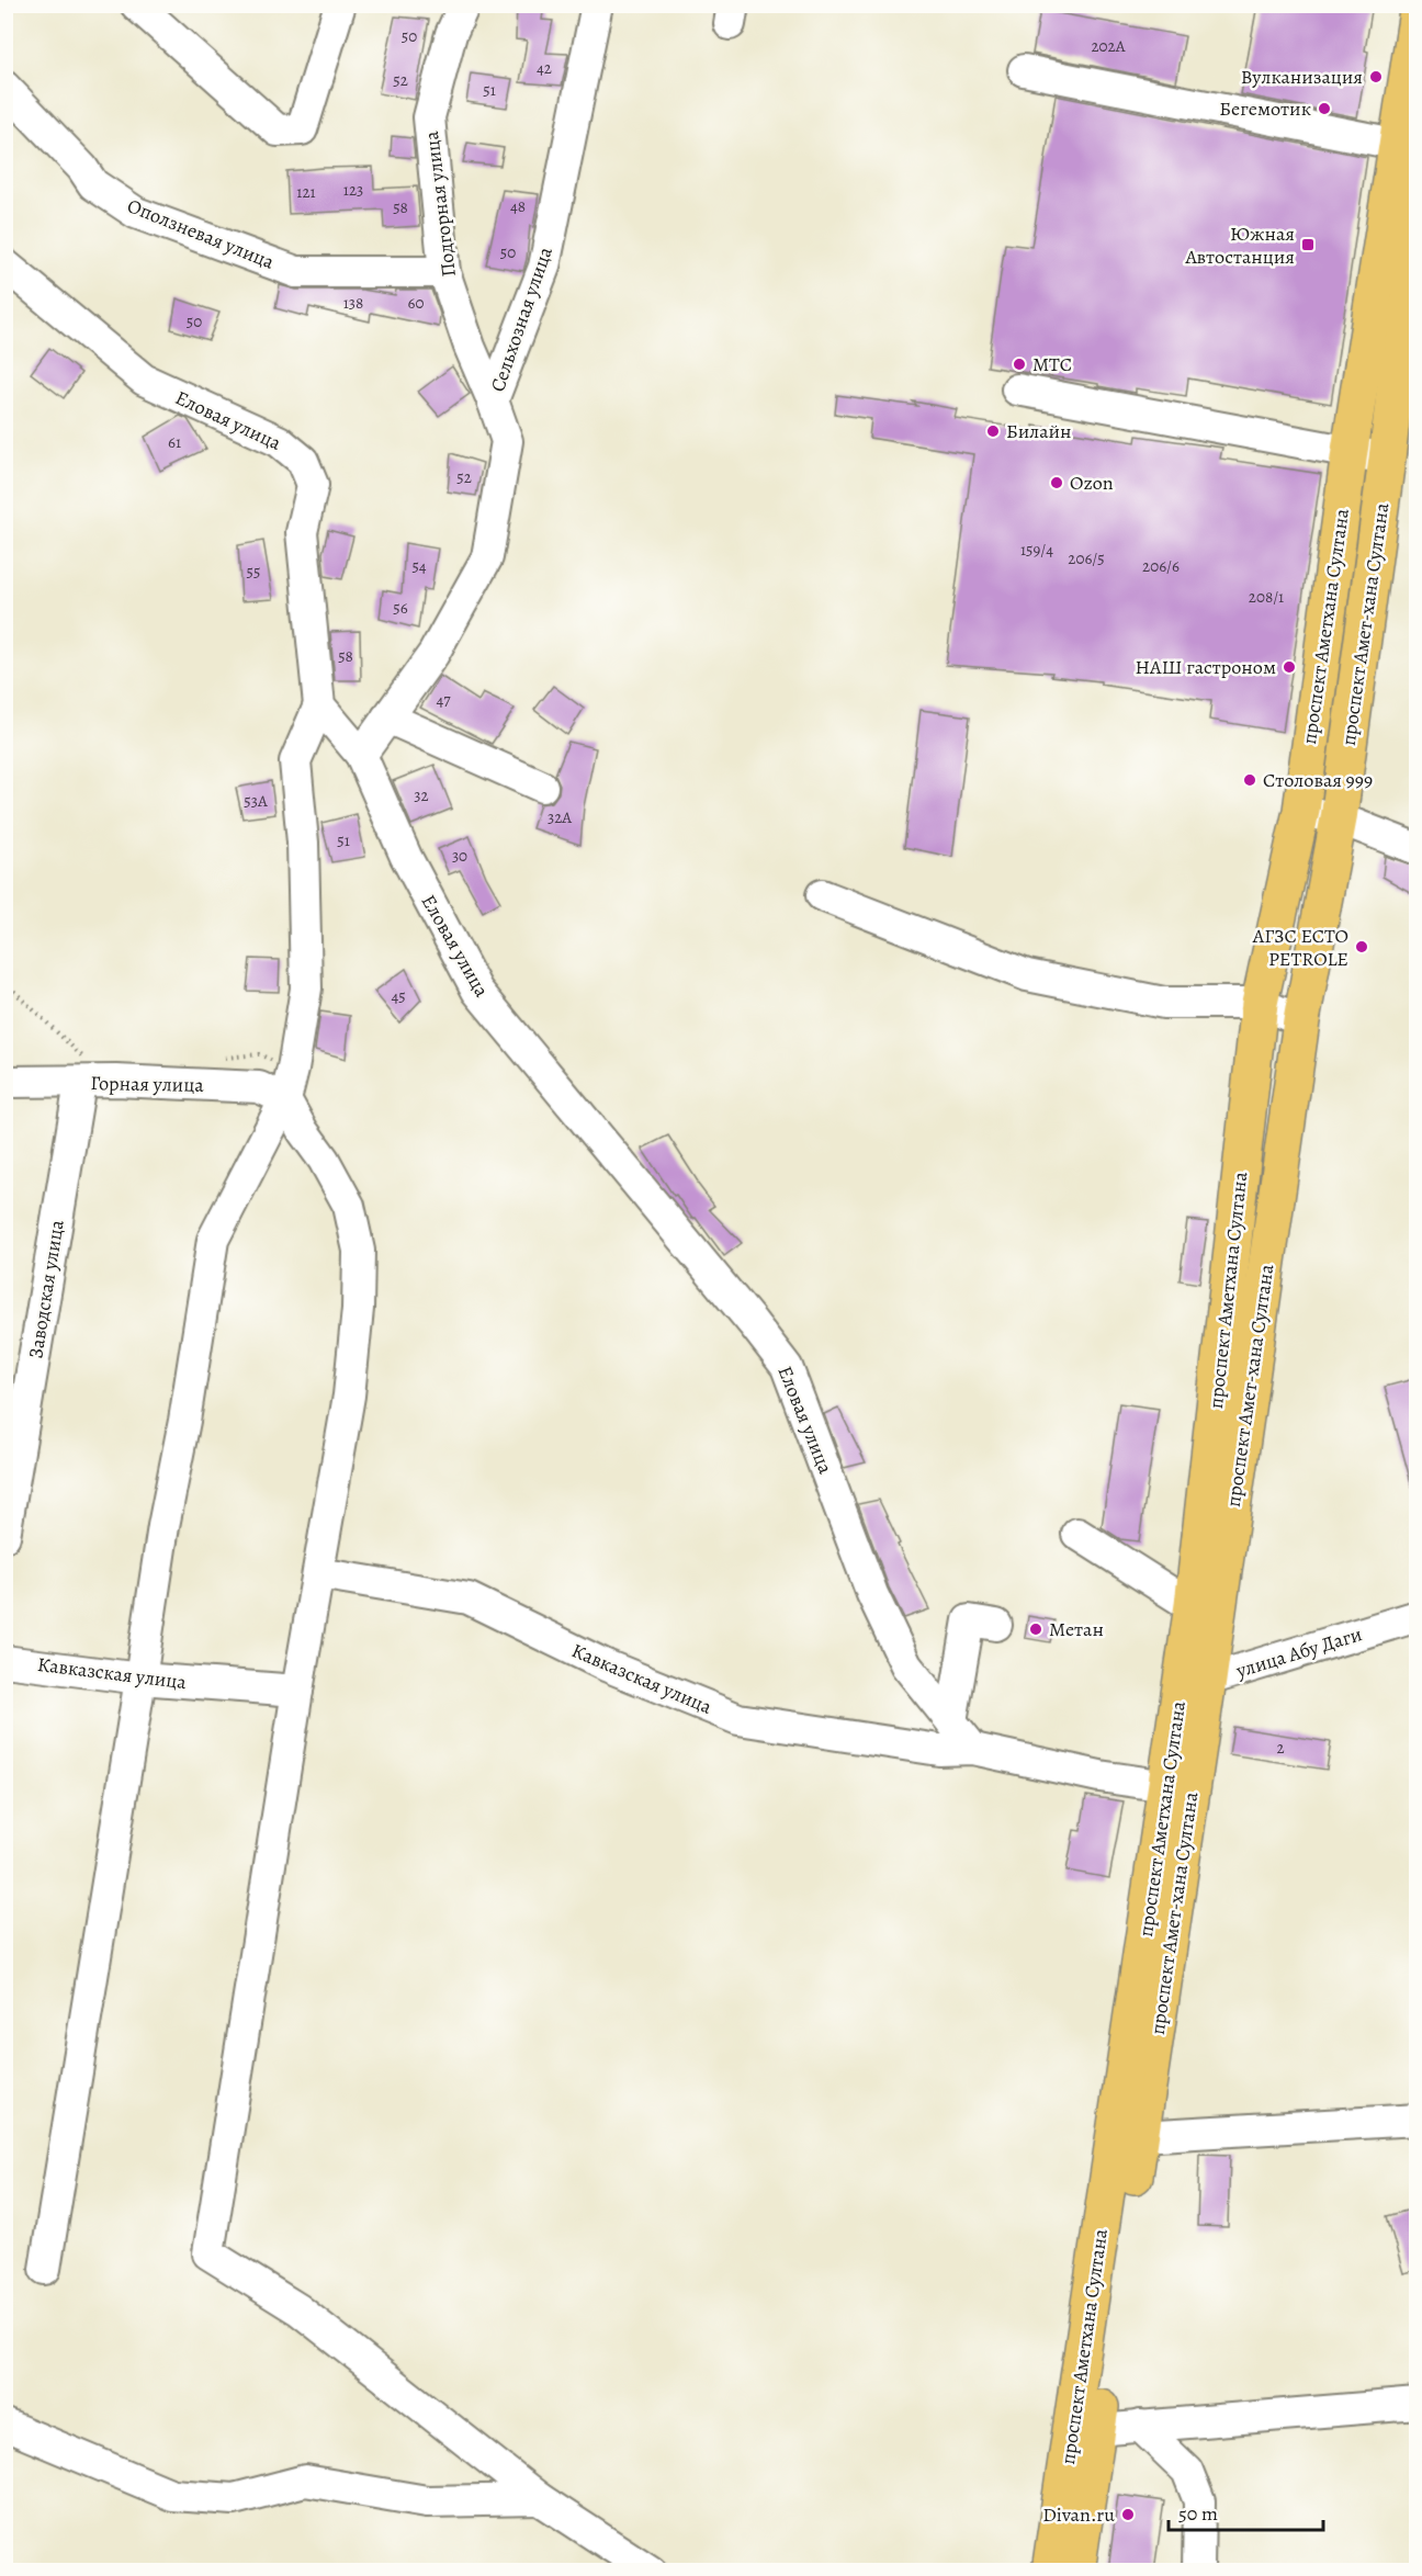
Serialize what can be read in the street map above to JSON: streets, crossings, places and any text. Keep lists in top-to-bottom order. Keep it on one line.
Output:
{"streets":{"main road":["проспект Амет-хана Султана","проспект Аметхана Султана"],"street":["Подгорная улица","Оползневая улица","Сельхозная улица","Еловая улица","Горная улица","Заводская улица","улица Абу Даги","Кавказская улица"]},"crossings":[["Подгорная улица","Оползневая улица"],["Подгорная улица","Сельхозная улица"],["Сельхозная улица","Еловая улица"],["Еловая улица","Кавказская улица"],["проспект Амет-хана Султана","проспект Аметхана Султана"],["проспект Амет-хана Султана","улица Абу Даги"],["проспект Амет-хана Султана","Кавказская улица"],["Горная улица","Заводская улица"]],"places":{"other":["Вулканизация","Бегемотик","МТС","Билайн","Ozon","НАШ гастроном","Столовая 999","АГЗС ECTO PETROLE","Метан","Divan.ru"],"transit":["Южная Автостанция"]},"house_numbers":["50","202А","42","52","51","123","121","48","58","50","138","60","50","61","52","159/4","206/5","54","206/6","55","208/1","56","58","47","32","53А","32А","51","30","45","2"],"scale_bar":"50 m"}
